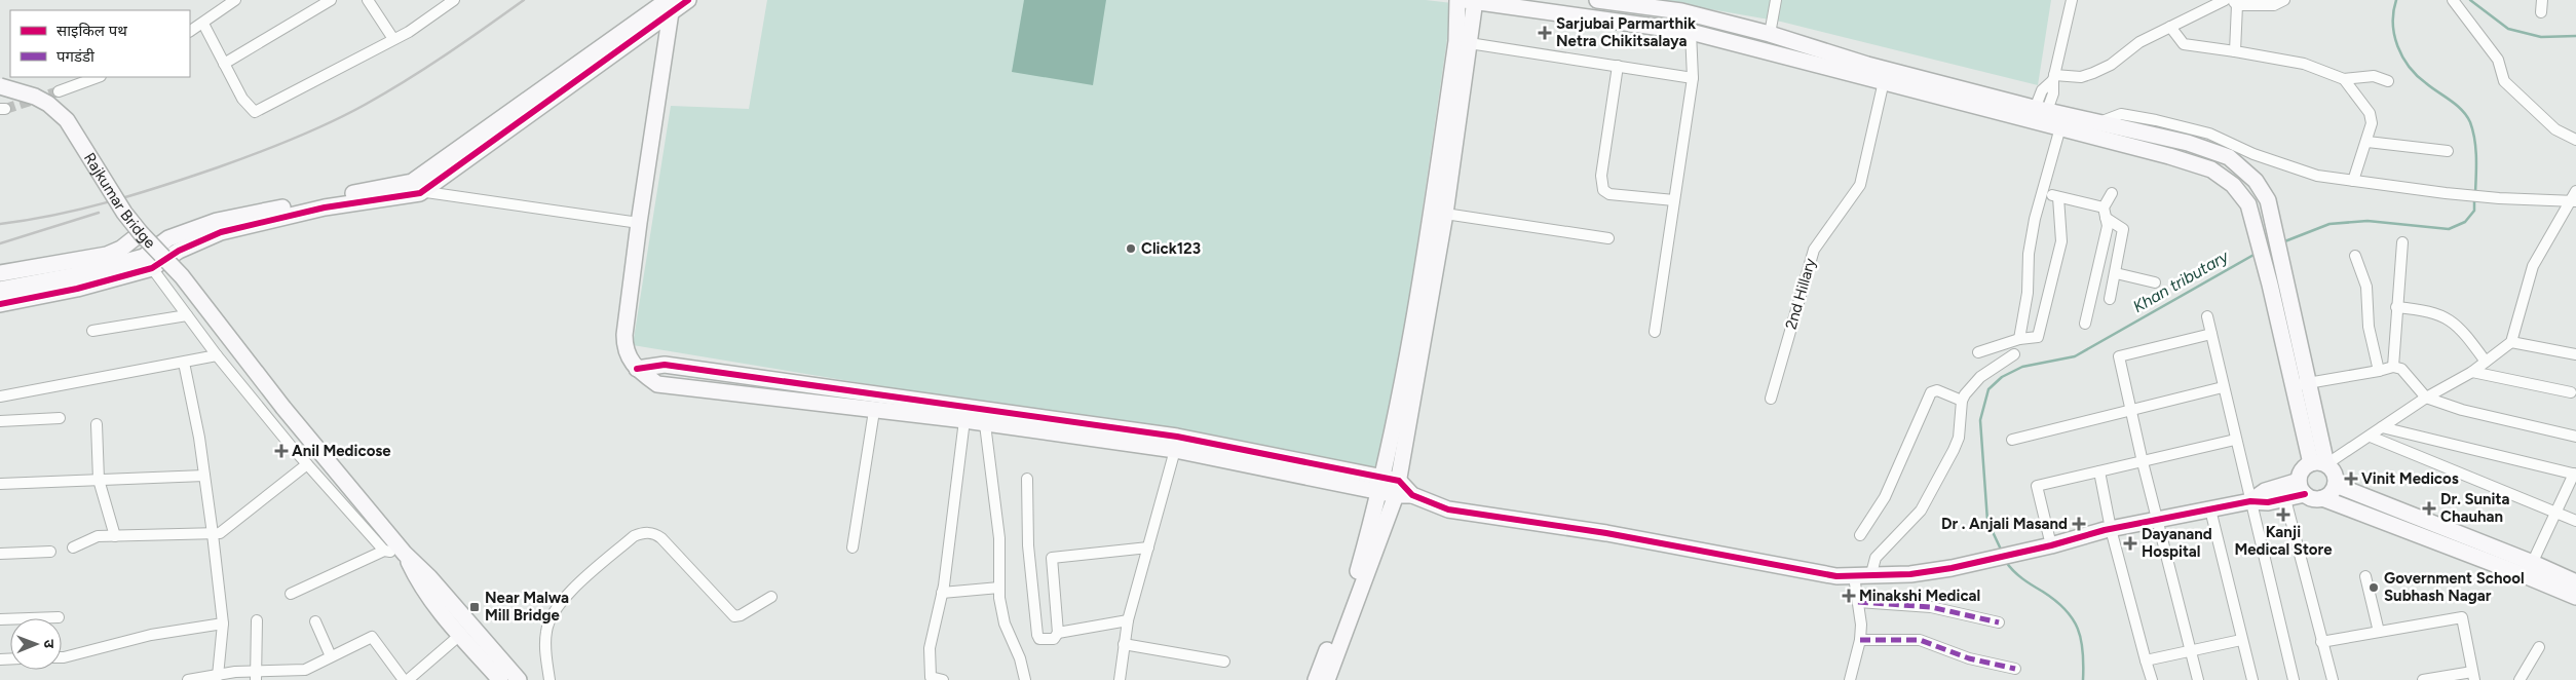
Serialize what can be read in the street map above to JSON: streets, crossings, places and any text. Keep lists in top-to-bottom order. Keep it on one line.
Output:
{"streets":{"street":["Rajkumar Bridge","2nd Hillary"]},"water":["Khan tributary"],"places":{"health":["Sarjubai Parmarthik Netra Chikitsalaya","Anil Medicose","Vinit Medicos","Dr. Sunita Chauhan","Kanji Medical Store","Dr . Anjali Masand","Dayanand Hospital","Minakshi Medical"],"other":["Click123","Government School Subhash Nagar"],"transit":["Near Malwa Mill Bridge"]},"legend":["साइकिल पथ","पगडंडी"],"north":"right"}
